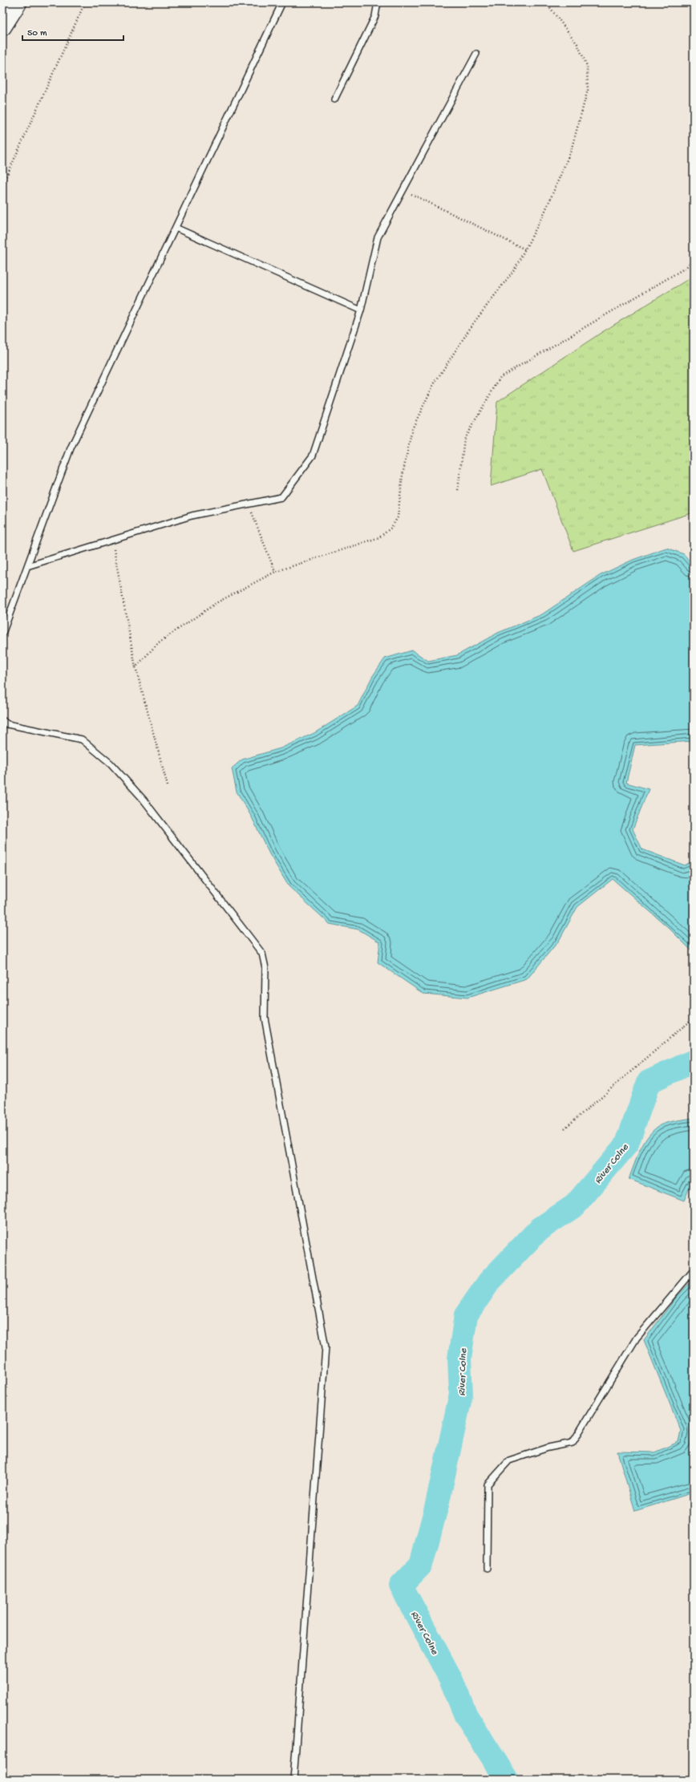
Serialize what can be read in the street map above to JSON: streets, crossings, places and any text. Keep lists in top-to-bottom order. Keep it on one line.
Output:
{"water":["River Colne"],"scale_bar":"50 m"}
